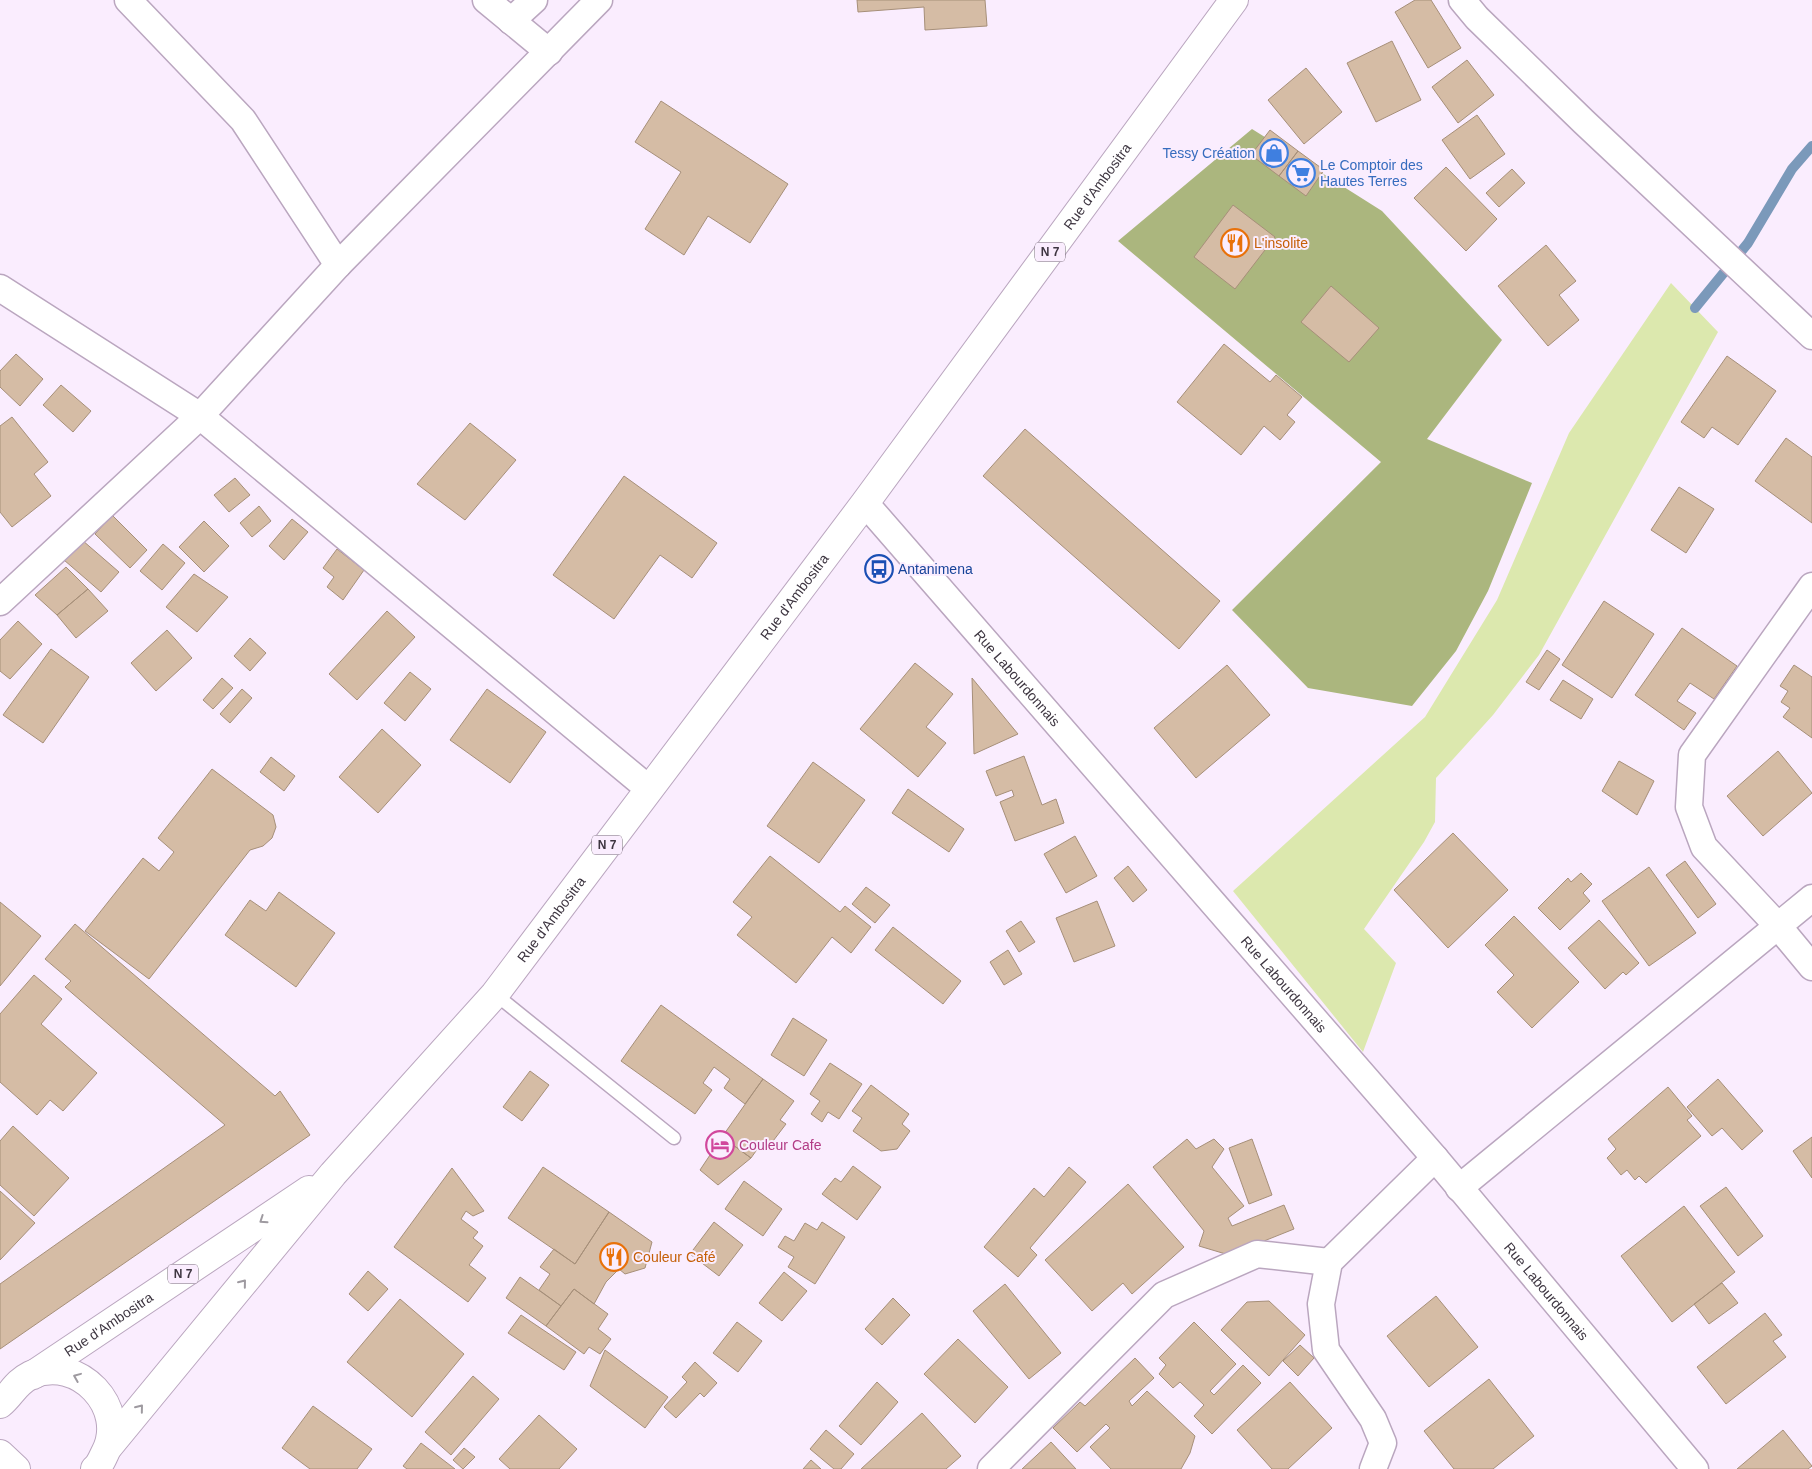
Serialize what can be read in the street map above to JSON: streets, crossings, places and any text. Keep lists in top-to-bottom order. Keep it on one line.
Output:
{"streets":{"main road":["Rue d'Ambositra","N 7"],"street":["Rue Labourdonnais"]},"crossings":[["Rue d'Ambositra","N 7"],["Rue d'Ambositra","Rue Labourdonnais"]],"places":{"shop":["Tessy Création"],"supermarket":["Le Comptoir des Hautes Terres"],"restaurant":["L'insolite","Couleur Café"],"bus stop":["Antanimena"],"hotel":["Couleur Cafe"]}}
